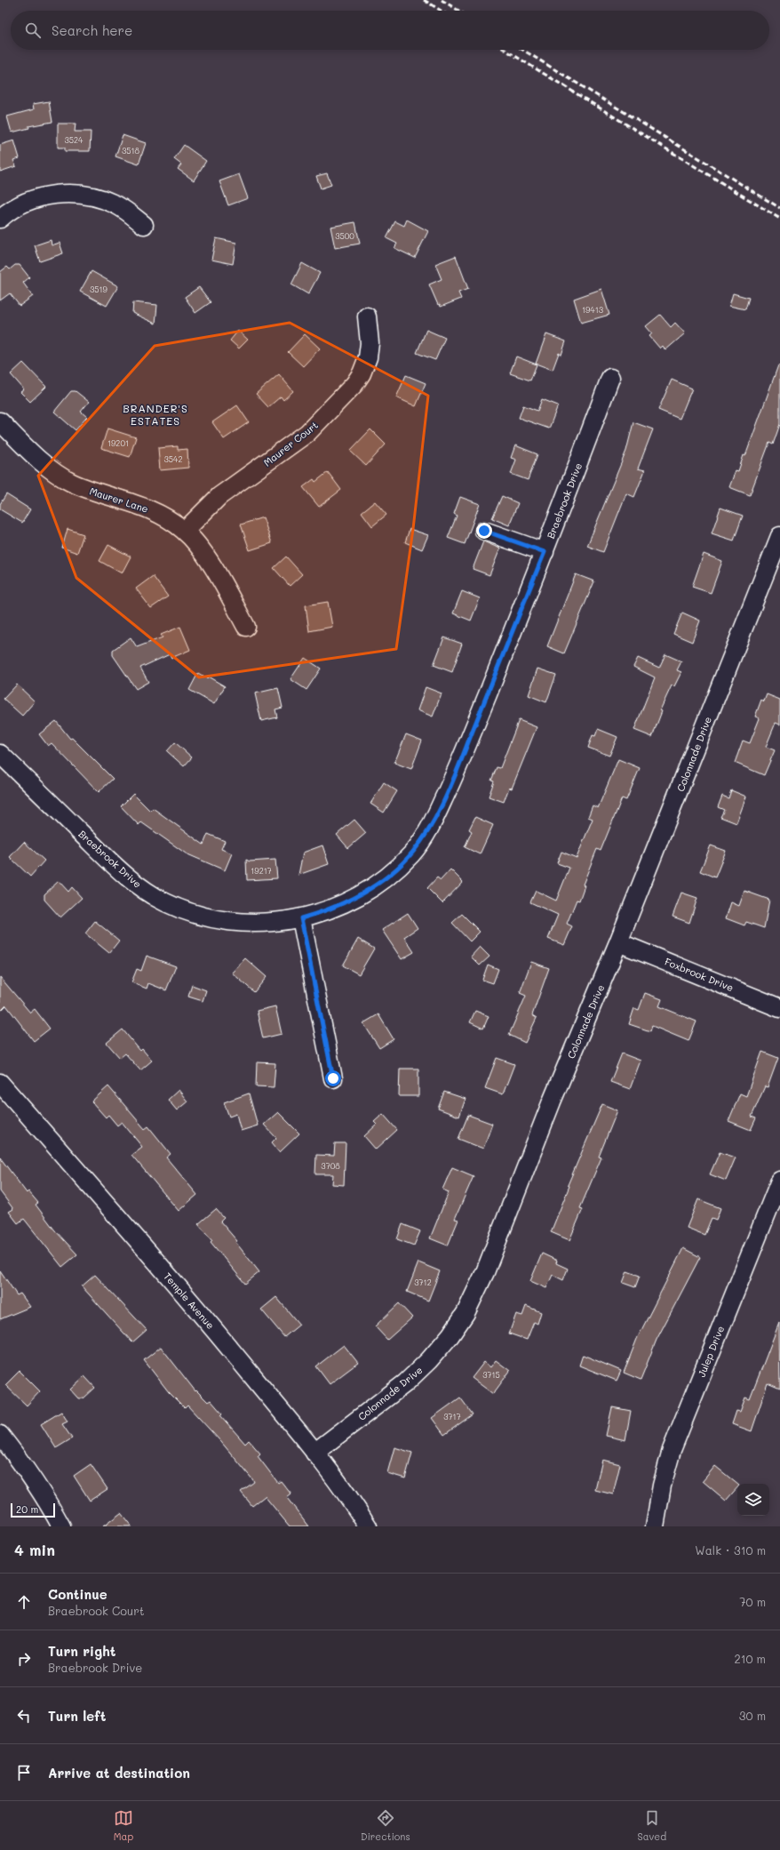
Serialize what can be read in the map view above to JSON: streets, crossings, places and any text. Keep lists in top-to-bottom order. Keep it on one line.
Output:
{"streets":{"street":["Maurer Court","Maurer Lane","Braebrook Drive","Colonnade Drive","Foxbrook Drive","Temple Avenue","Julep Drive"]},"crossings":[["Maurer Court","Maurer Lane"],["Colonnade Drive","Foxbrook Drive"],["Colonnade Drive","Temple Avenue"]],"districts":["BRANDER'S ESTATES"],"house_numbers":["3524","3518","3500","3519","19413","19201","3542","19217","3708","3712","3715","3717"],"scale_bar":"20 m","page":{"search":"Search here","scale":"20 m","heading":["4 min","Walk · 310 m"],"list":[["Continue","Braebrook Court","70 m"],["Turn right","Braebrook Drive","210 m"],["Turn left","30 m"],"Arrive at destination"],"nav":["Map","Directions","Saved"]}}
